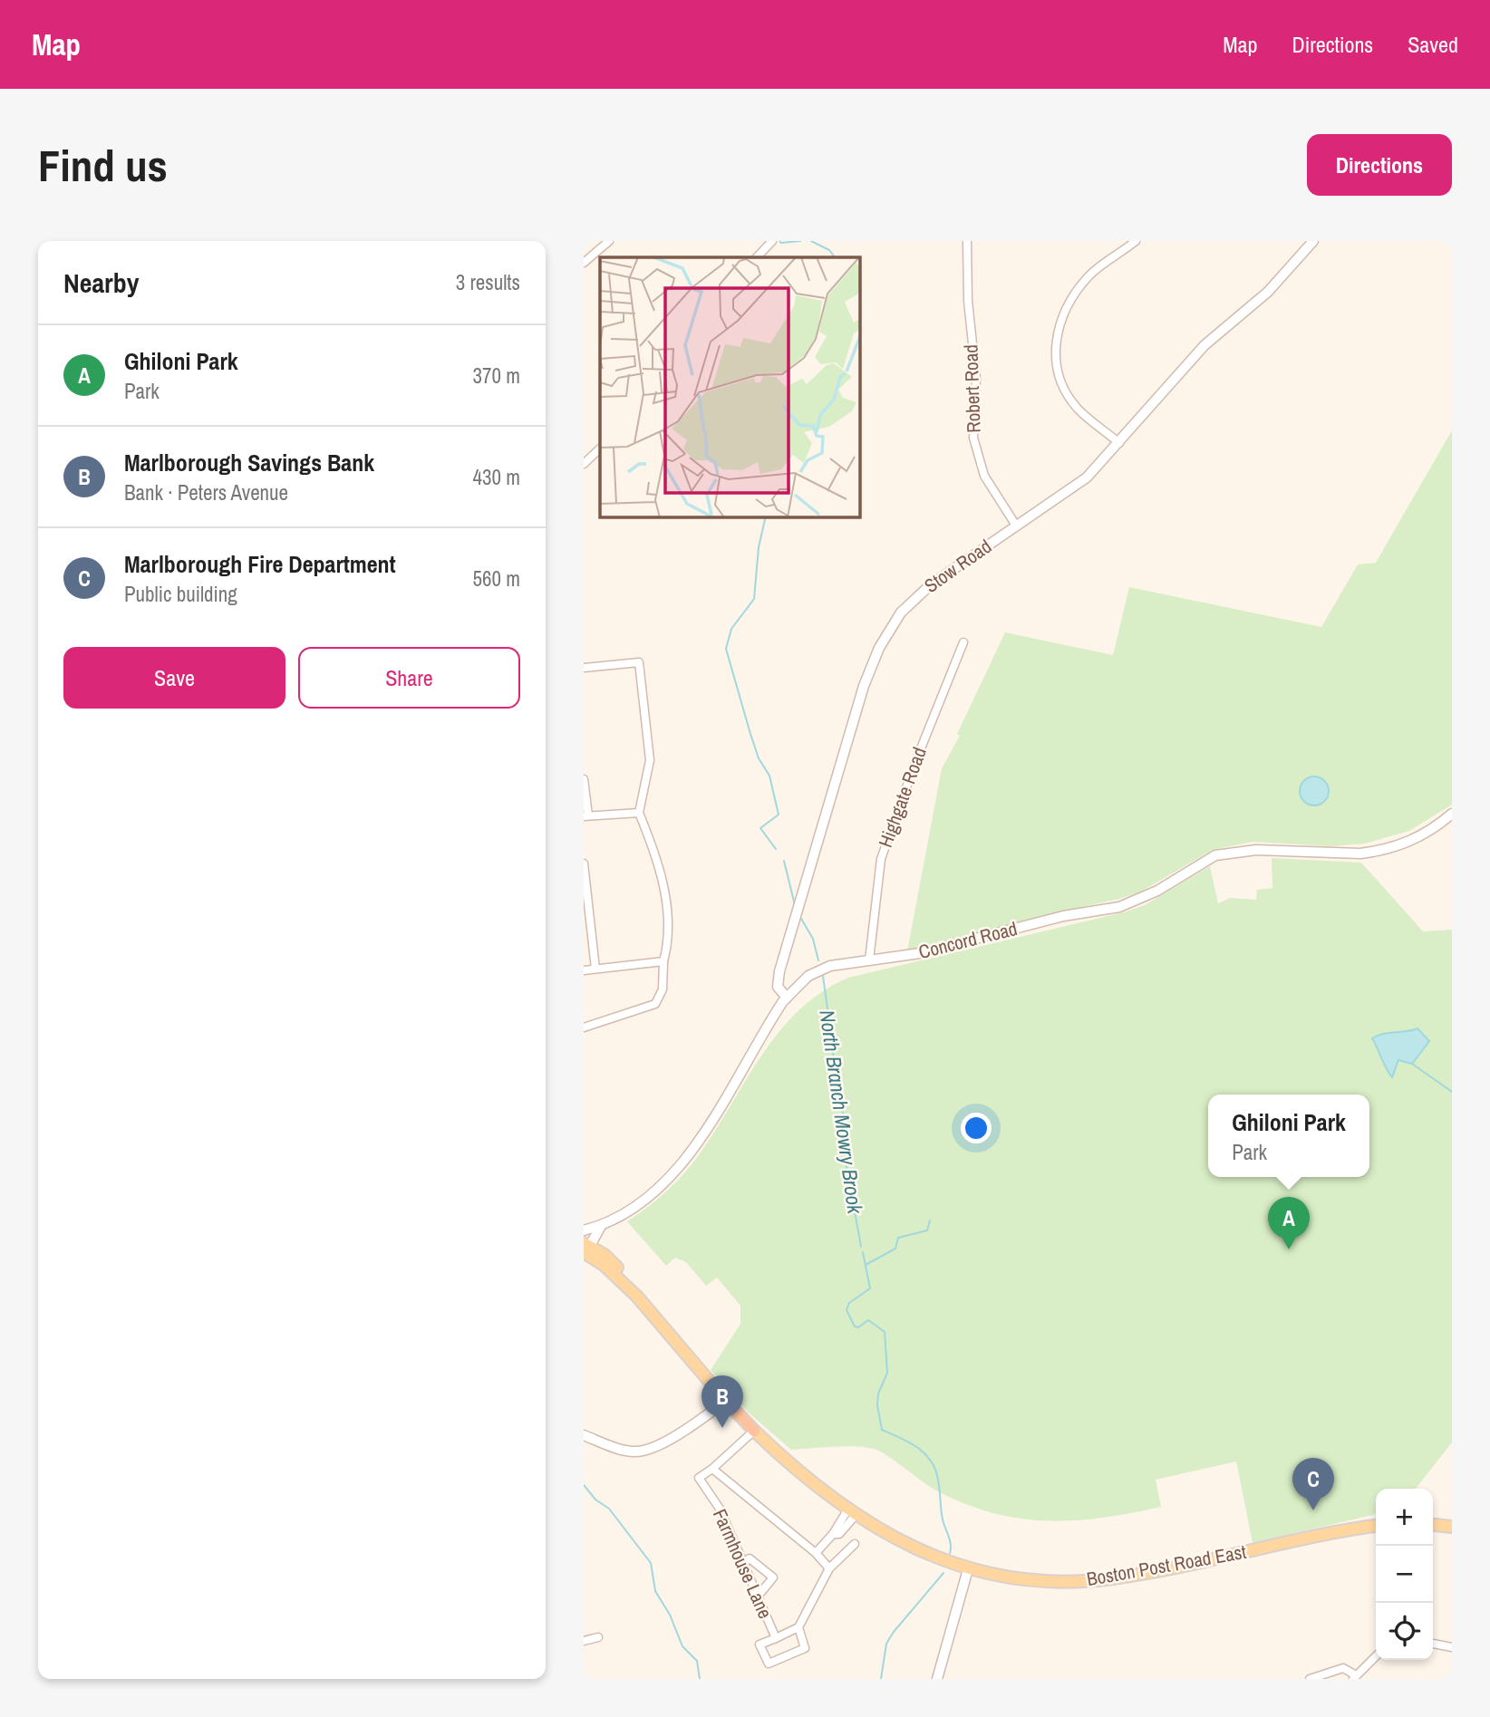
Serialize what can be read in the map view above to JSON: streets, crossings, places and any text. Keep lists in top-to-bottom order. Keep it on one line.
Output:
{"streets":{"highway":["Boston Post Road East"],"street":["Robert Road","Stow Road","Highgate Road","Concord Road","Farmhouse Lane"]},"crossings":[["Robert Road","Stow Road"],["Stow Road","Concord Road"],["Highgate Road","Concord Road"]],"water":["North Branch Mowry Brook"],"page":{"header":"Map","nav":["Map","Directions","Saved"],"buttons":["Directions",["Save","Share"]],"title":"Find us","heading":["Nearby","3 results"],"list":[{"mark":"A","name":"Ghiloni Park","note":"Park","value":"370 m"},{"mark":"B","name":"Marlborough Savings Bank","note":"Bank · Peters Avenue","value":"430 m"},{"mark":"C","name":"Marlborough Fire Department","note":"Public building","value":"560 m"}],"popup":["Ghiloni Park","Park"],"pins":["A","B","C"],"map_buttons":["+","−"]}}
